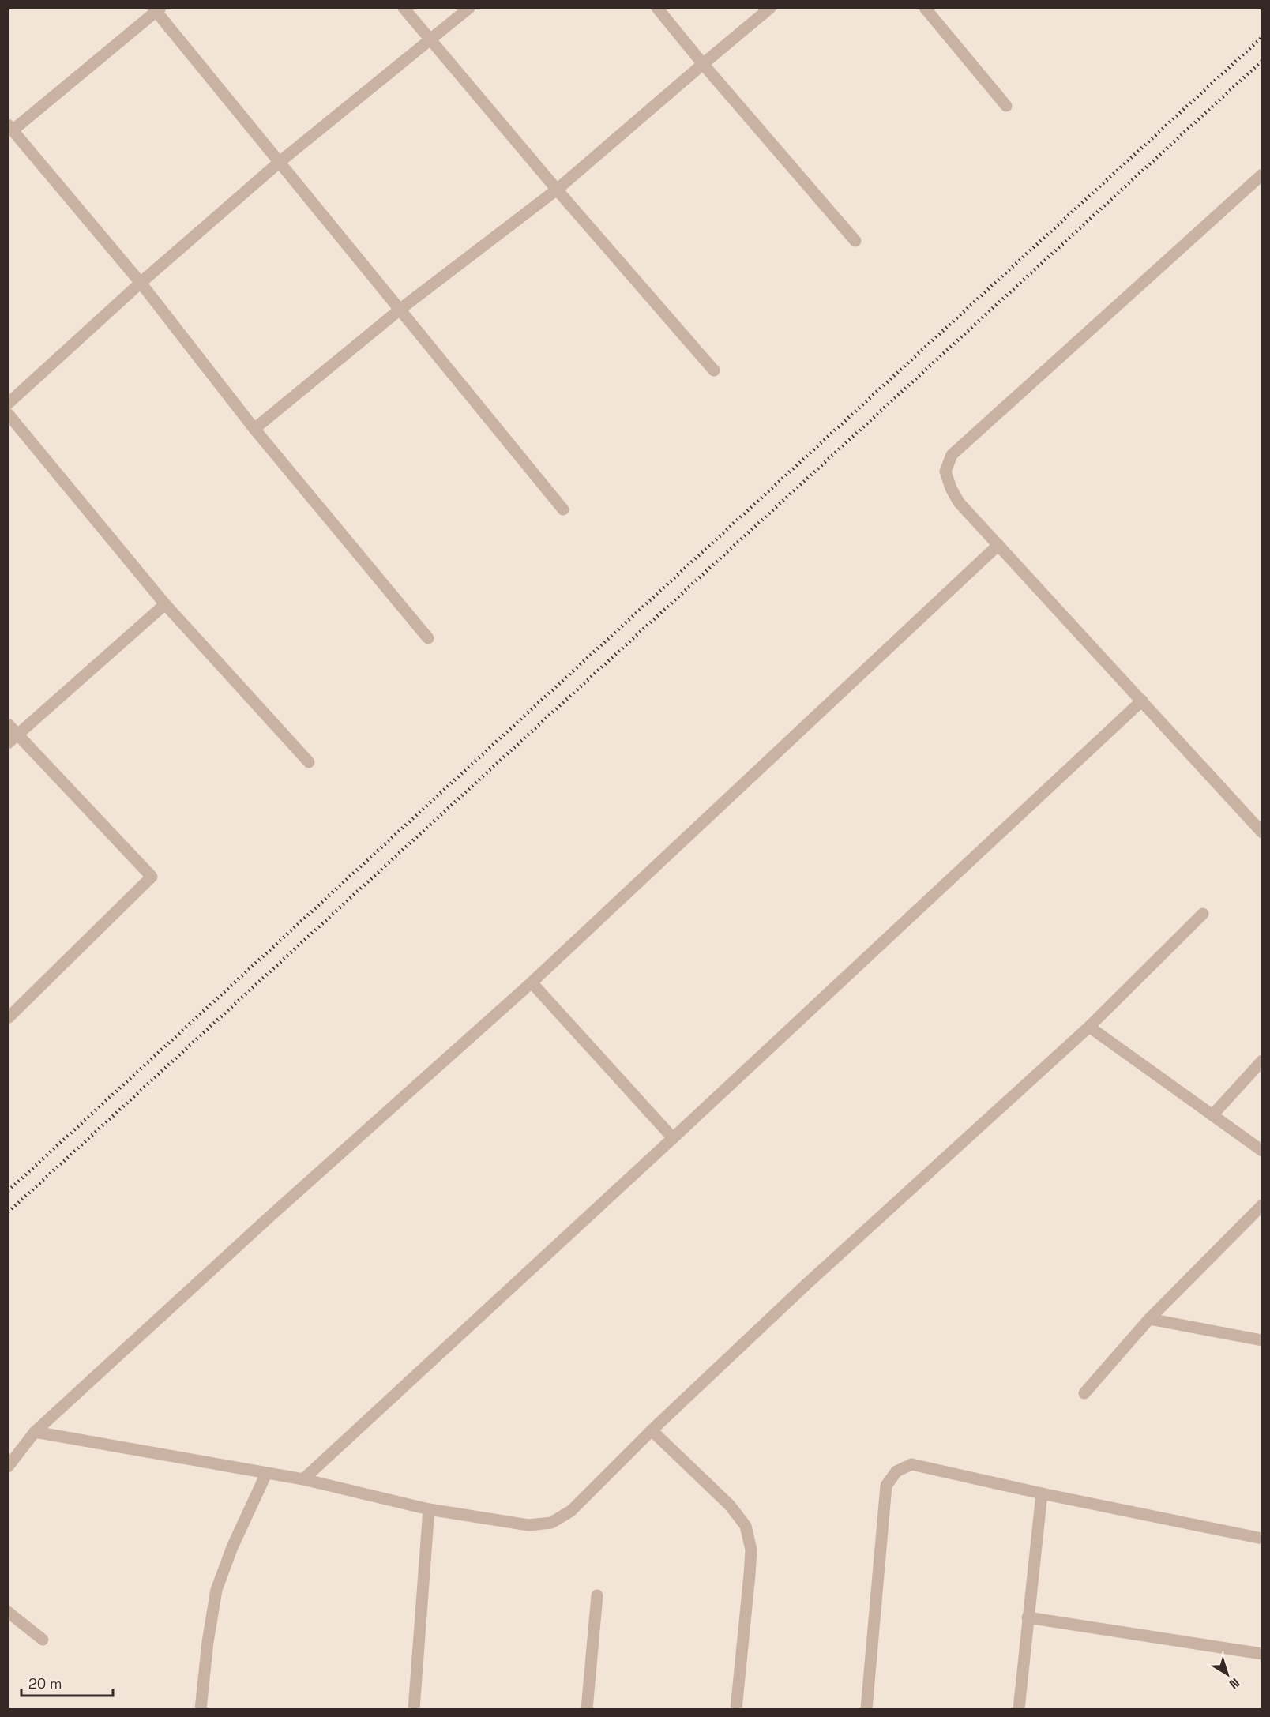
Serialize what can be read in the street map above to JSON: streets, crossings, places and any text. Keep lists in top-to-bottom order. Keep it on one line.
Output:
{"scale_bar":"20 m","north":"bottom right"}
